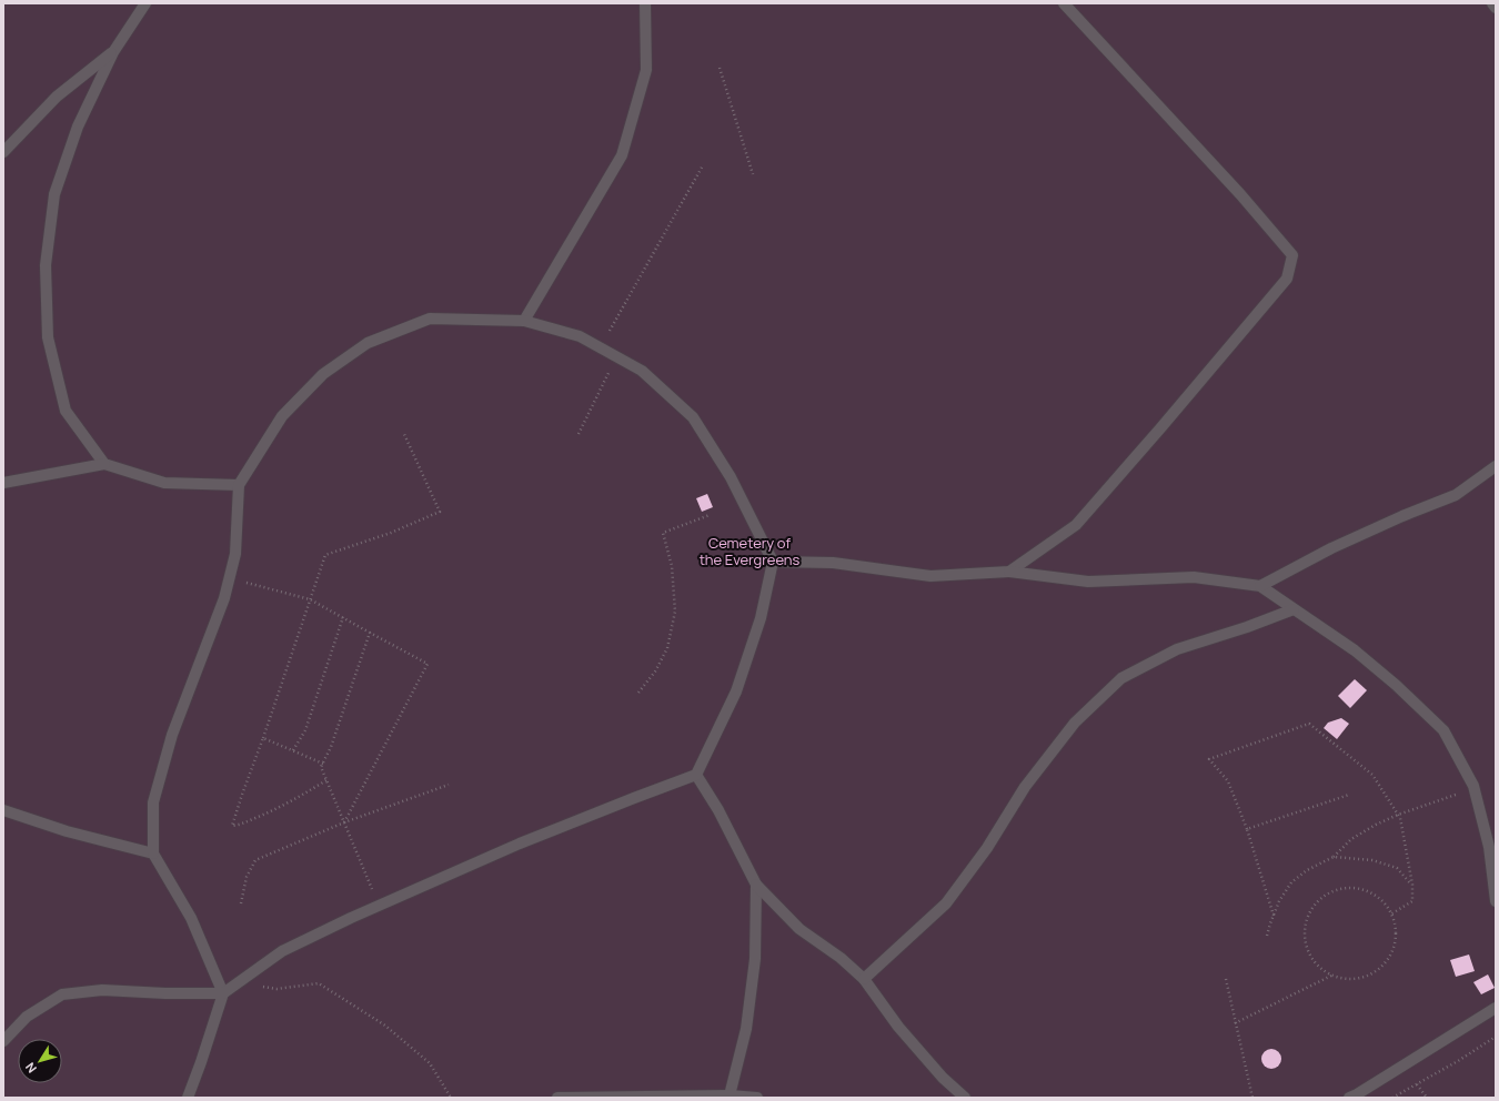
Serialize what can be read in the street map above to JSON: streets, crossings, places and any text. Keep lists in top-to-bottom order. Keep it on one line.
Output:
{"parks":["Cemetery of the Evergreens"],"north":"bottom left"}
